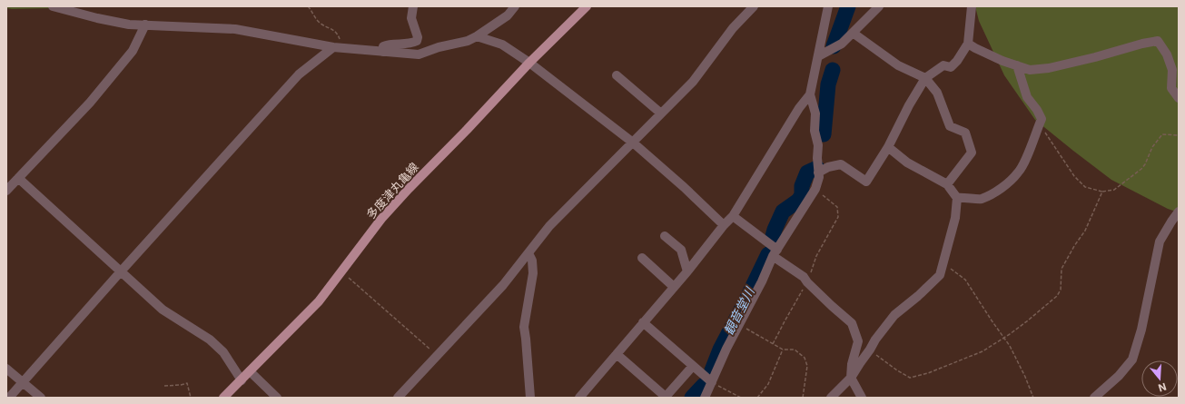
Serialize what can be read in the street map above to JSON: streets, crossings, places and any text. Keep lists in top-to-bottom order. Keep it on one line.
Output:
{"streets":{"main road":["多度津丸亀線"]},"water":["観音堂川"],"north":"bottom"}
